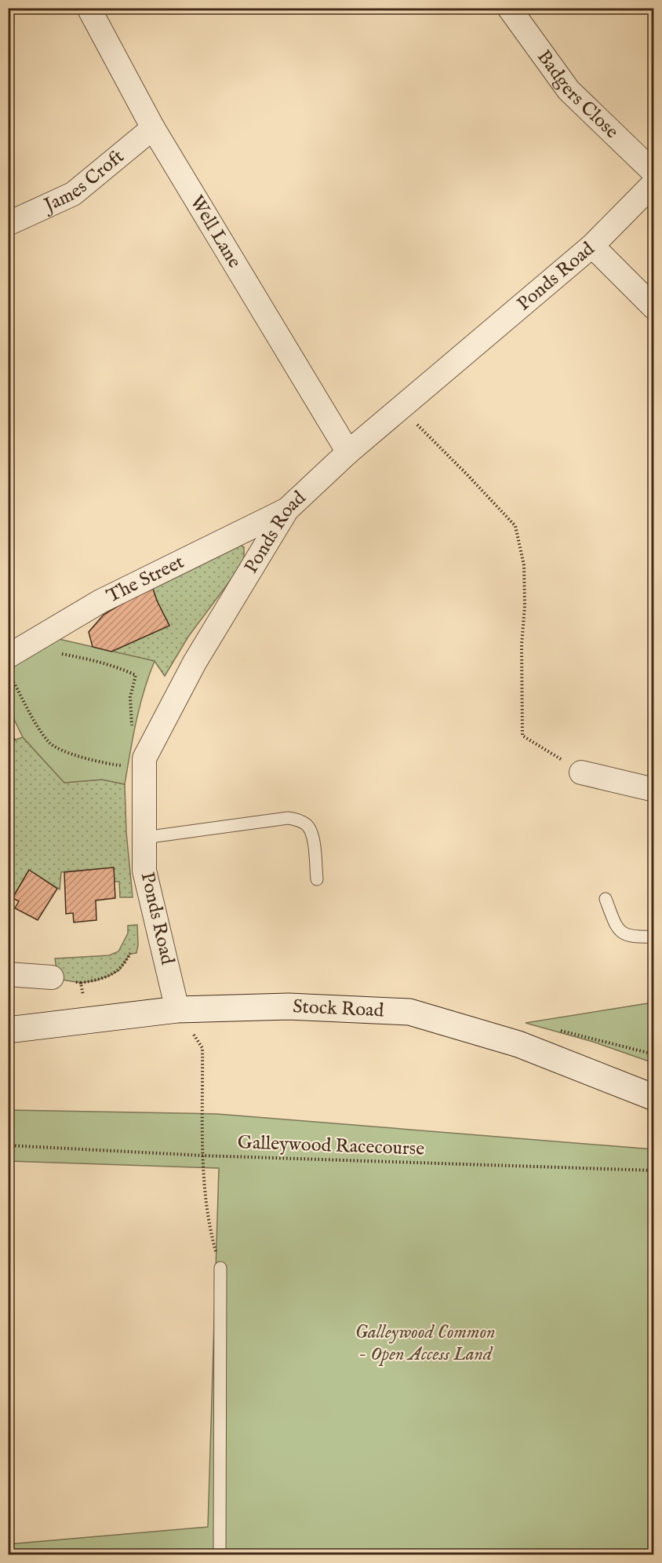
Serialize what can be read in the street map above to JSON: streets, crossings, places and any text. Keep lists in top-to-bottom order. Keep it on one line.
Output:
{"streets":{"main road":["Stock Road"],"street":["Badgers Close","James Croft","Well Lane","Ponds Road","The Street"],"path":["Galleywood Racecourse"]},"crossings":[["James Croft","Well Lane"],["Well Lane","Ponds Road"],["Ponds Road","The Street"],["Ponds Road","Stock Road"]],"parks":["Galleywood Common - Open Access Land"]}
